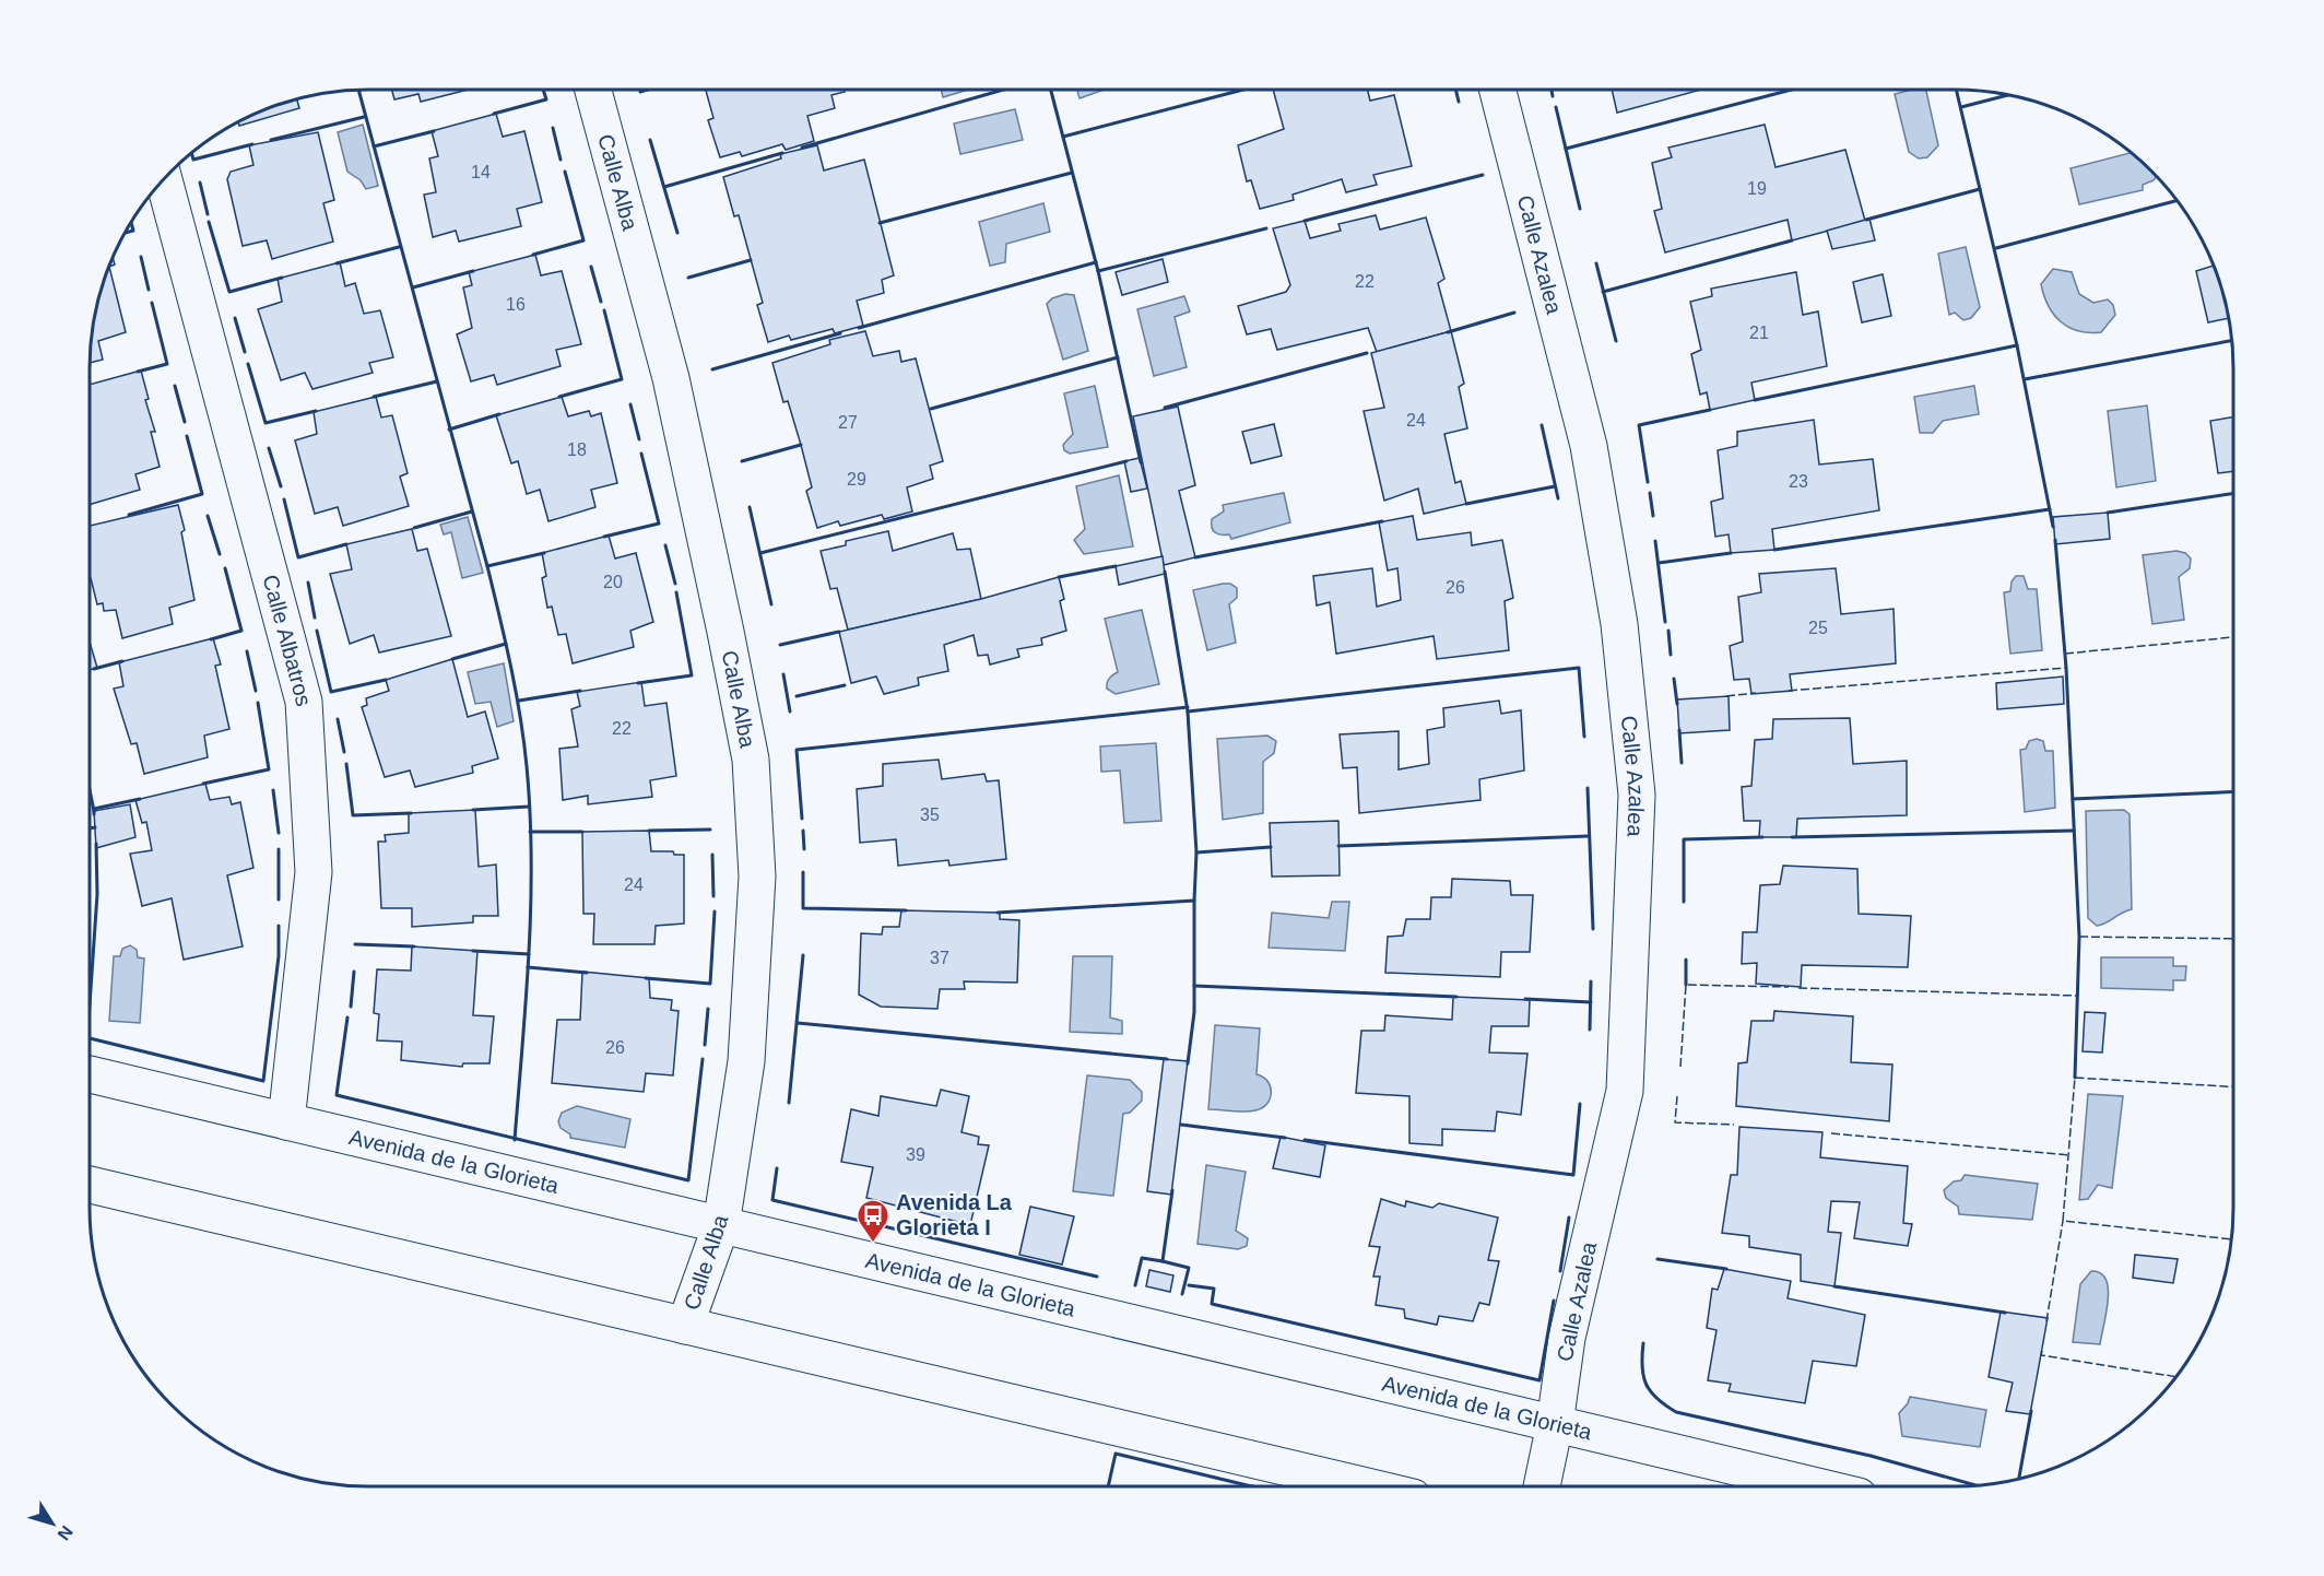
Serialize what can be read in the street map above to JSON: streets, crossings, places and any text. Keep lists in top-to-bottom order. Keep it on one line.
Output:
{"streets":{"street":["Calle Alba","Calle Azalea","Calle Albatros","Avenida de la Glorieta"]},"crossings":[["Calle Alba","Avenida de la Glorieta"],["Calle Azalea","Avenida de la Glorieta"],["Calle Albatros","Avenida de la Glorieta"]],"places":{"bus stop":["Avenida La Glorieta I"]},"house_numbers":["14","19","22","16","21","24","27","18","29","23","20","26","25","22","35","24","37","26","39"],"north":"bottom right"}
